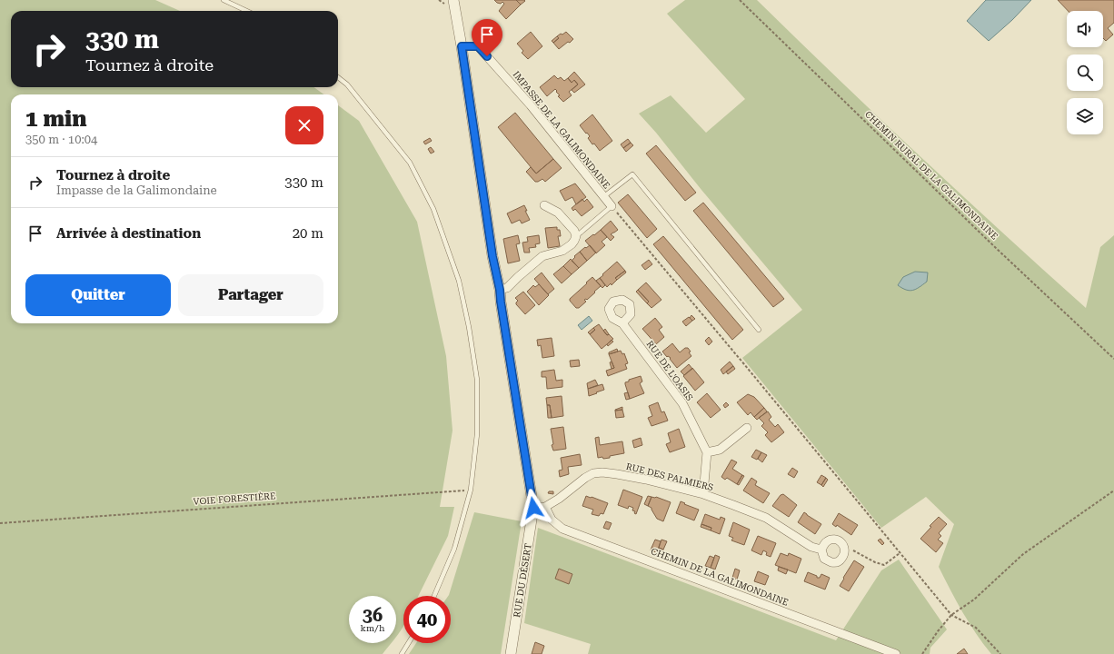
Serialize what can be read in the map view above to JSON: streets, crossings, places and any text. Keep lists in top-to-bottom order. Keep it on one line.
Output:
{"streets":{"street":["IMPASSE DE LA GALIMONDAINE","RUE DE L'OASIS","RUE DES PALMIERS","CHEMIN DE LA GALIMONDAINE","RUE DU DÉSERT"],"path":["CHEMIN RURAL DE LA GALIMONDAINE","VOIE FORESTIÈRE"]},"crossings":[["IMPASSE DE LA GALIMONDAINE","RUE DU DÉSERT"],["RUE DES PALMIERS","CHEMIN DE LA GALIMONDAINE"],["RUE DES PALMIERS","RUE DU DÉSERT"]],"page":{"turn":["330 m","Tournez à droite"],"heading":["1 min","350 m · 10:04"],"list":[{"name":"Tournez à droite","note":"Impasse de la Galimondaine","value":"330 m"},{"name":"Arrivée à destination","value":"20 m"}],"buttons":["Quitter","Partager"],"speed":"36 km/h","limit":"40"}}
